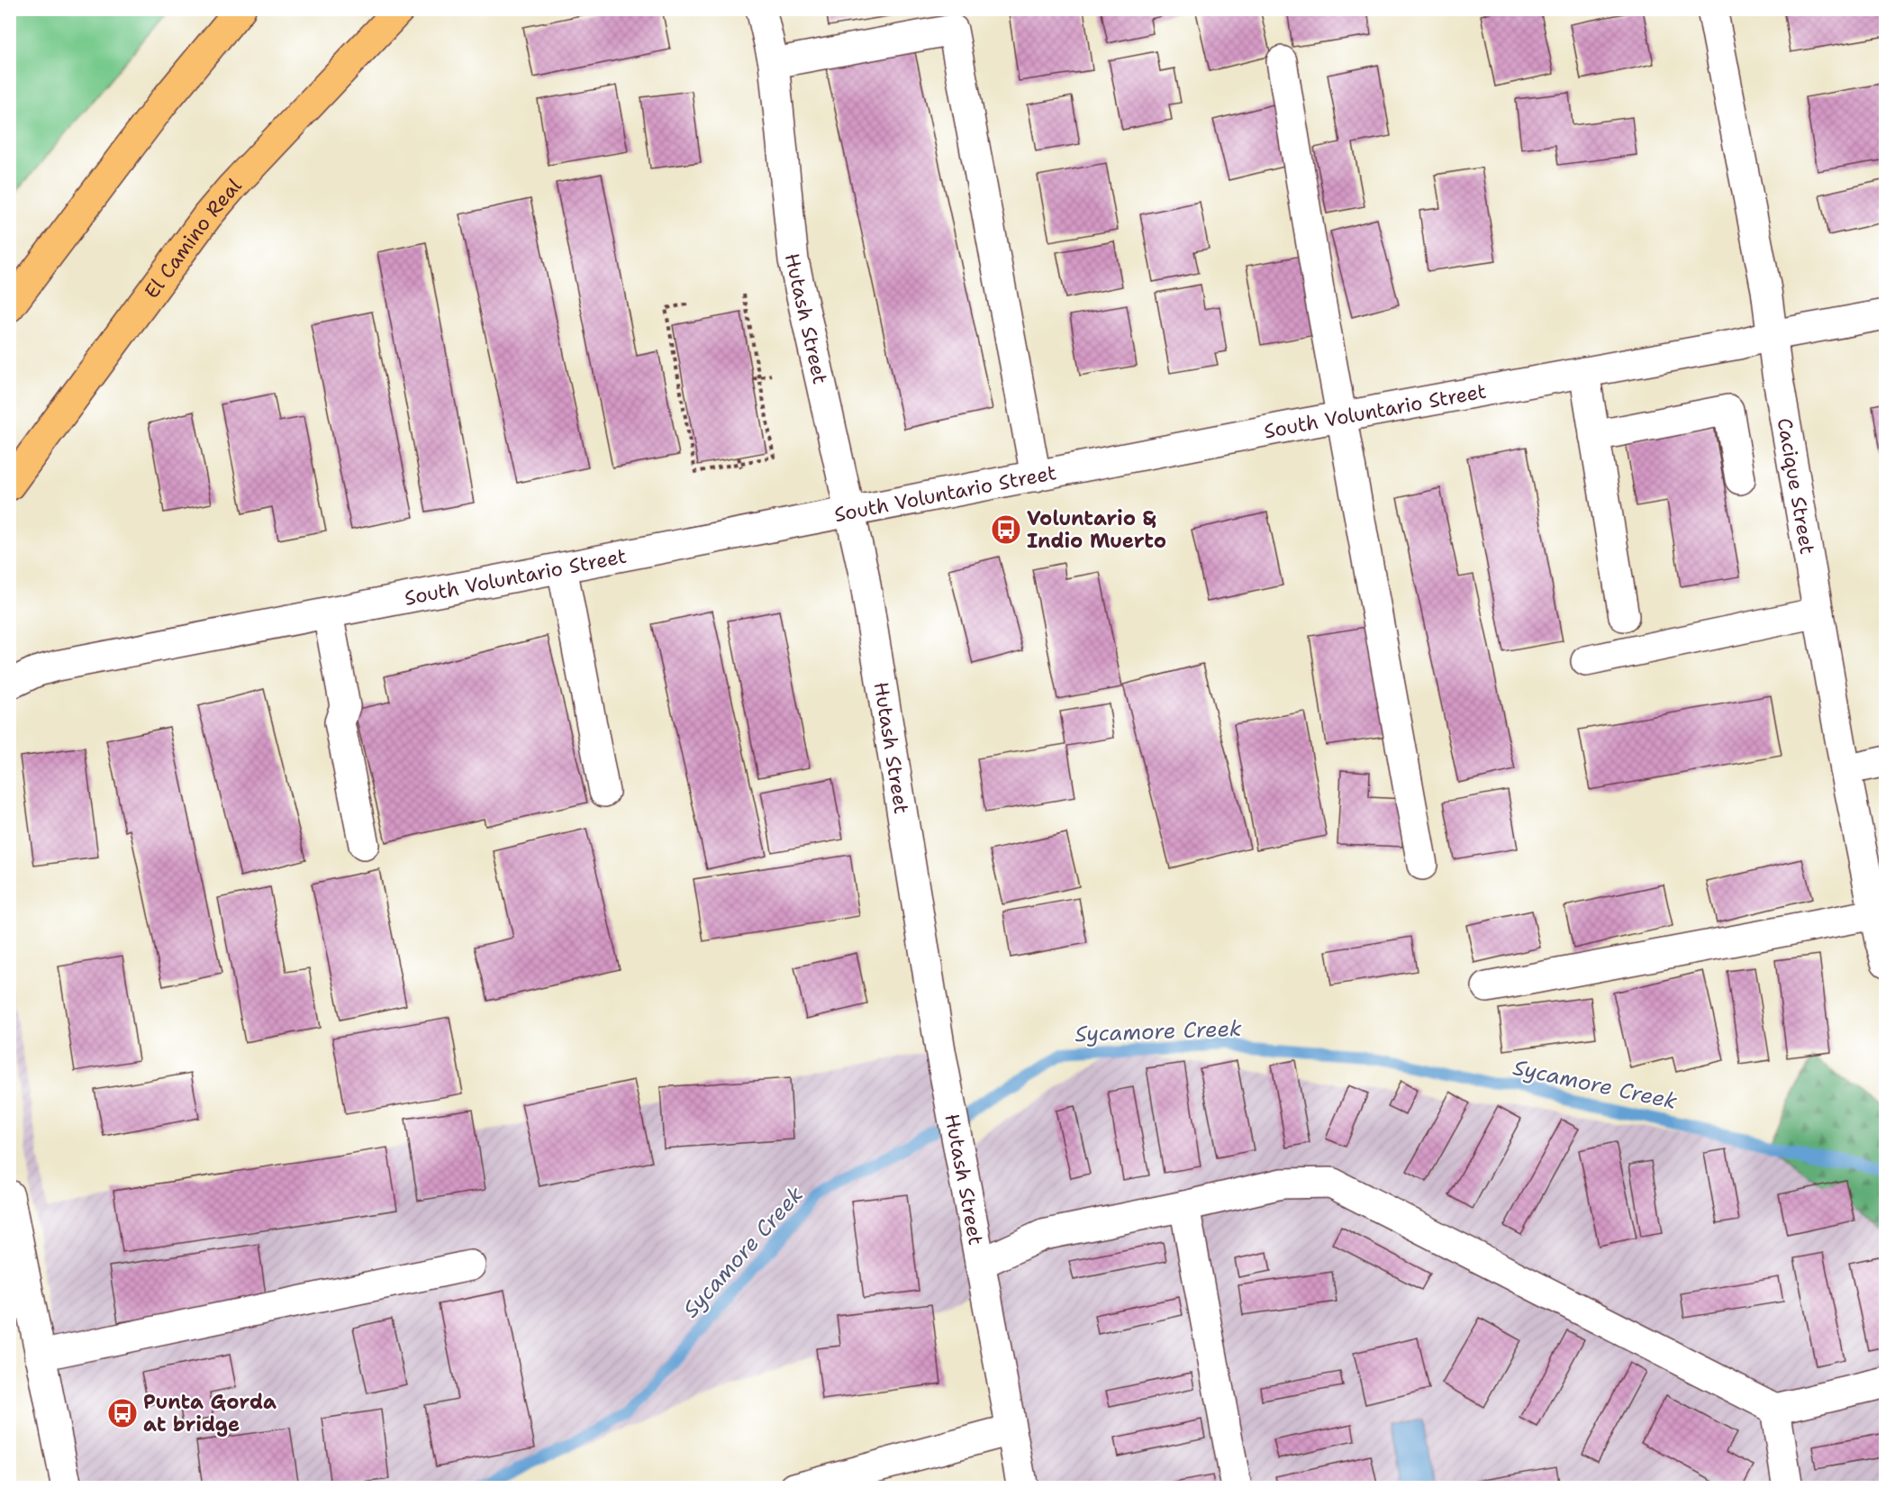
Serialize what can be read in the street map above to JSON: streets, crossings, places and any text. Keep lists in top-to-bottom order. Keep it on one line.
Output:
{"streets":{"highway":["El Camino Real"],"street":["Hutash Street","South Voluntario Street","Cacique Street"]},"crossings":[["Hutash Street","South Voluntario Street"],["South Voluntario Street","Cacique Street"]],"water":["Sycamore Creek"],"places":{"bus stop":["Voluntario & Indio Muerto","Punta Gorda at bridge"]}}
